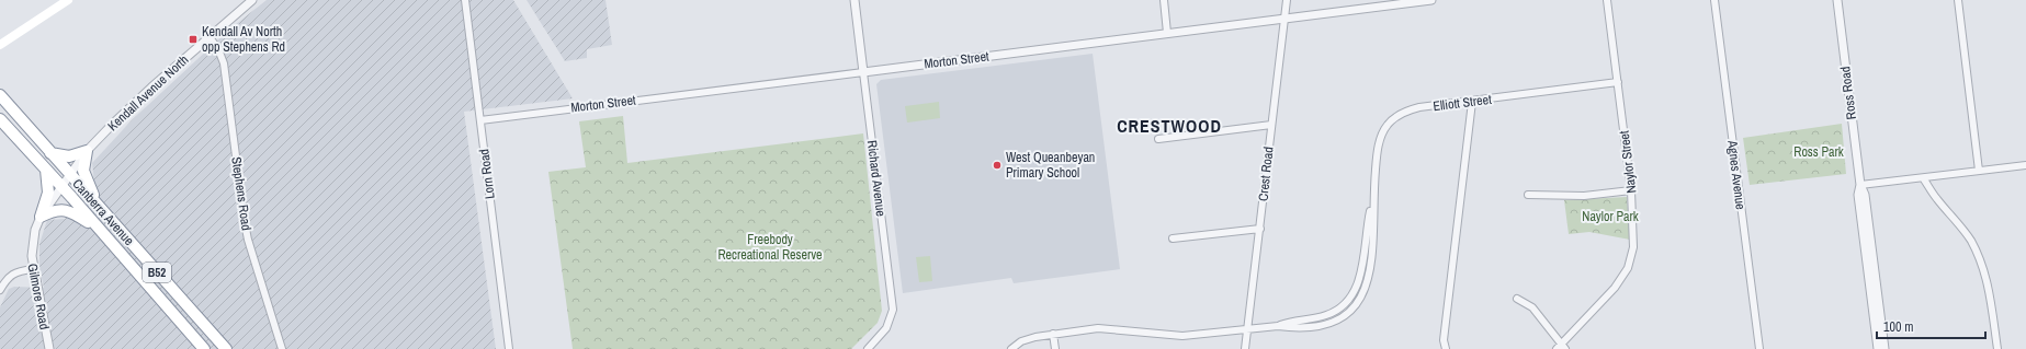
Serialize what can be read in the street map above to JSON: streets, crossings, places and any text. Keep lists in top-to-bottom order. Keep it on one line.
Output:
{"streets":{"highway":["Canberra Avenue","B52"],"street":["Morton Street","Kendall Avenue North","Ross Road","Elliott Street","Naylor Street","Lorn Road","Crest Road","Agnes Avenue","Richard Avenue","Stephens Road","Gilmore Road"]},"crossings":[["Morton Street","Lorn Road"],["Morton Street","Crest Road"],["Morton Street","Richard Avenue"],["Kendall Avenue North","Stephens Road"],["Kendall Avenue North","Canberra Avenue"],["Kendall Avenue North","Gilmore Road"],["Elliott Street","Naylor Street"],["Elliott Street","Crest Road"],["Canberra Avenue","Gilmore Road"]],"districts":["CRESTWOOD"],"parks":["Ross Park","Naylor Park","Freebody Recreational Reserve"],"places":{"transit":["Kendall Av North opp Stephens Rd"],"other":["West Queanbeyan Primary School"]},"scale_bar":"100 m"}
